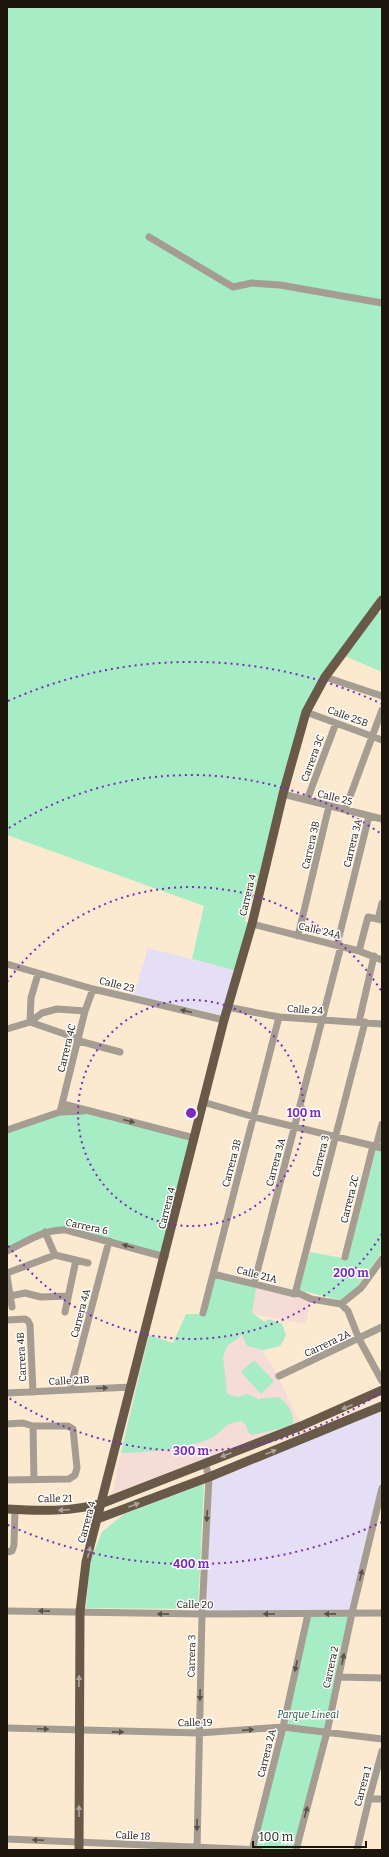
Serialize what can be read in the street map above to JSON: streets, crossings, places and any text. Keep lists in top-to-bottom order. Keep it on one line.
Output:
{"streets":{"main road":["Carrera 4","Calle 21"],"street":["Calle 25B","Carrera 3C","Calle 25","Carrera 3A","Carrera 3B","Calle 24A","Calle 23","Calle 24","Carrera 4C","Carrera 3","Carrera 2C","Carrera 6","Calle 21A","Carrera 4A","Carrera 2A","Carrera 4B","Calle 21B","Calle 20","Carrera 2","Calle 19","Carrera 1","Calle 18"]},"crossings":[["Calle 25B","Carrera 3C"],["Calle 25B","Carrera 4"],["Carrera 3C","Calle 25"],["Calle 25","Carrera 3A"],["Calle 25","Carrera 3B"],["Calle 25","Carrera 4"],["Carrera 3A","Calle 24A"],["Carrera 3A","Calle 24"],["Carrera 3A","Calle 21A"],["Carrera 3B","Calle 24A"],["Carrera 3B","Calle 24"],["Carrera 3B","Calle 21A"],["Carrera 4","Calle 24A"],["Carrera 4","Calle 23"],["Carrera 4","Calle 24"],["Carrera 4","Carrera 6"],["Carrera 4","Calle 21B"],["Carrera 4","Calle 21"],["Carrera 4","Calle 20"],["Carrera 4","Calle 19"],["Carrera 4","Calle 18"],["Calle 23","Carrera 4C"],["Calle 24","Carrera 3"],["Carrera 3","Calle 21A"],["Carrera 3","Calle 20"],["Carrera 3","Calle 19"],["Carrera 3","Calle 18"],["Carrera 6","Carrera 4A"],["Carrera 4A","Calle 21B"],["Carrera 2A","Calle 20"],["Carrera 2A","Calle 19"],["Carrera 2A","Calle 18"],["Carrera 4B","Calle 21B"],["Calle 20","Carrera 2"],["Carrera 2","Calle 19"]],"one_way":["Carrera 3","Carrera 6","Calle 21B","Calle 21","Calle 20","Carrera 2","Calle 19"],"parks":["Parque Lineal"],"scale_bar":"100 m","rings":["100 m","200 m","300 m","400 m"]}
